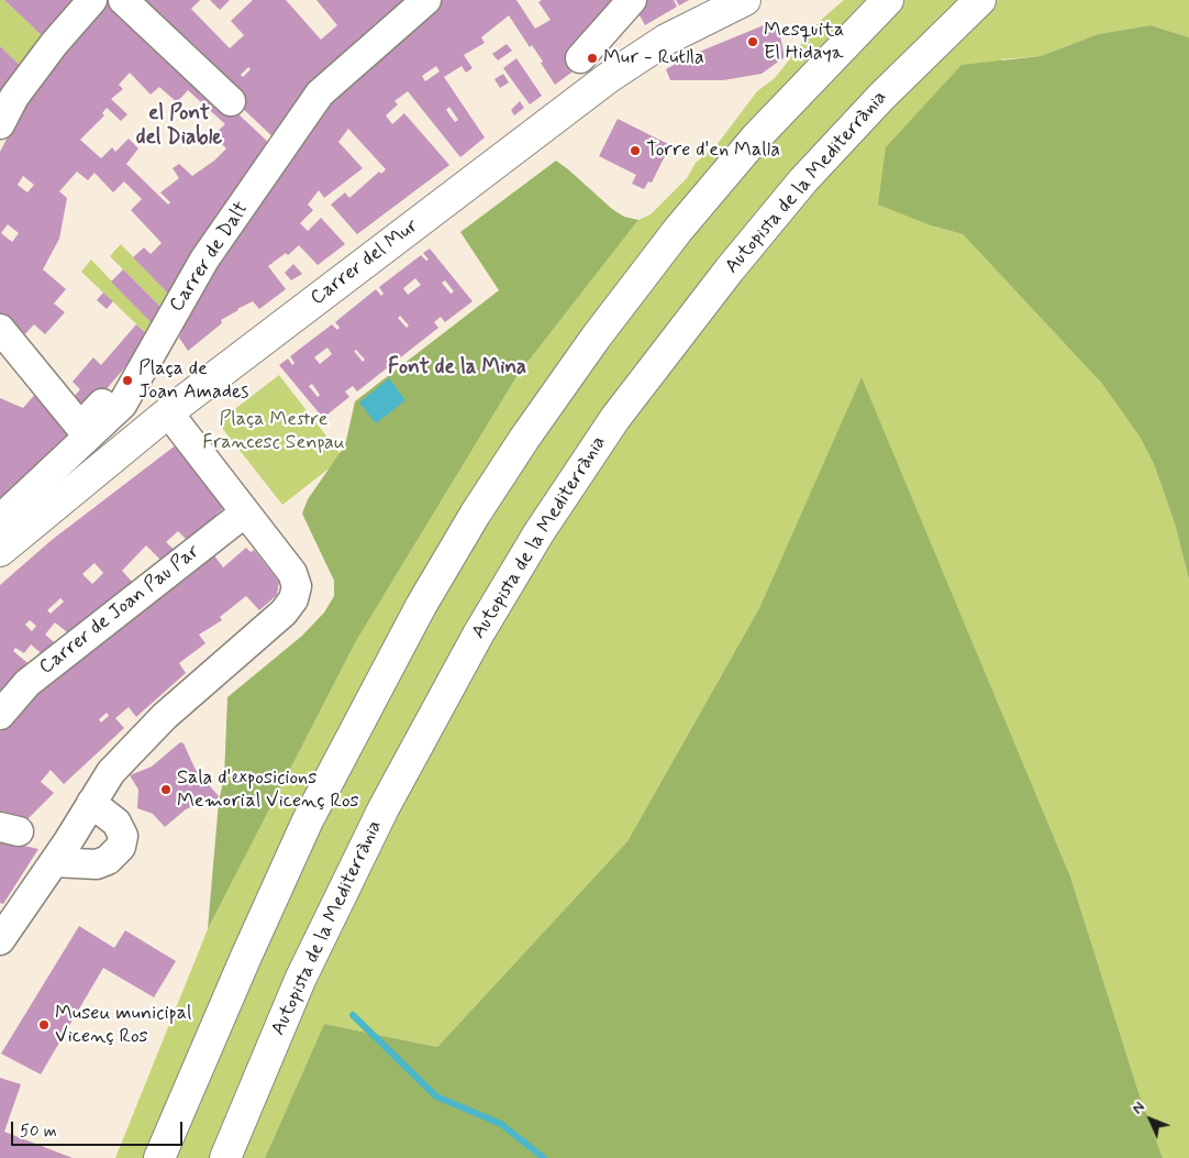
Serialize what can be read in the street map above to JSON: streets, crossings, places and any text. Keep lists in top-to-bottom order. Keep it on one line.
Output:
{"streets":{"main road":["Autopista de la Mediterrània","Carrer del Mur"],"street":["Carrer de Dalt","Carrer de Joan Pau Par"]},"districts":["el Pont del Diable","Font de la Mina"],"parks":["Plaça Mestre Francesc Senpau"],"places":["Mesquita El Hidaya","Mur - Rutlla","Torre d'en Malla","Plaça de Joan Amades","Sala d'exposicions Memorial Vicenç Ros","Museu municipal Vicenç Ros"],"scale_bar":"50 m","north":"top left"}
